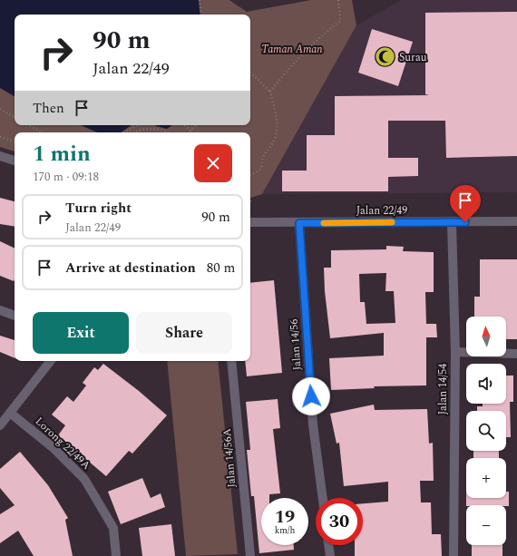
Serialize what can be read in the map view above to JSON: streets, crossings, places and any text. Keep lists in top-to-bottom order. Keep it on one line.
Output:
{"streets":{"street":["Jalan 22/49","Jalan 14/56","Jalan 14/54","Lorong 22/49A","Jalan 14/56A"]},"crossings":[["Jalan 22/49","Jalan 14/56"],["Jalan 22/49","Jalan 14/54"]],"parks":["Taman Aman"],"places":{"mosque":["Surau"]},"north":"top","page":{"turn":["90 m","Jalan 22/49"],"then":"Then","heading":["1 min","170 m · 09:18"],"list":[{"name":"Turn right","note":"Jalan 22/49","value":"90 m"},{"name":"Arrive at destination","value":"80 m"}],"buttons":["Exit","Share"],"map_buttons":["+","−"],"speed":"19 km/h","limit":"30"}}
